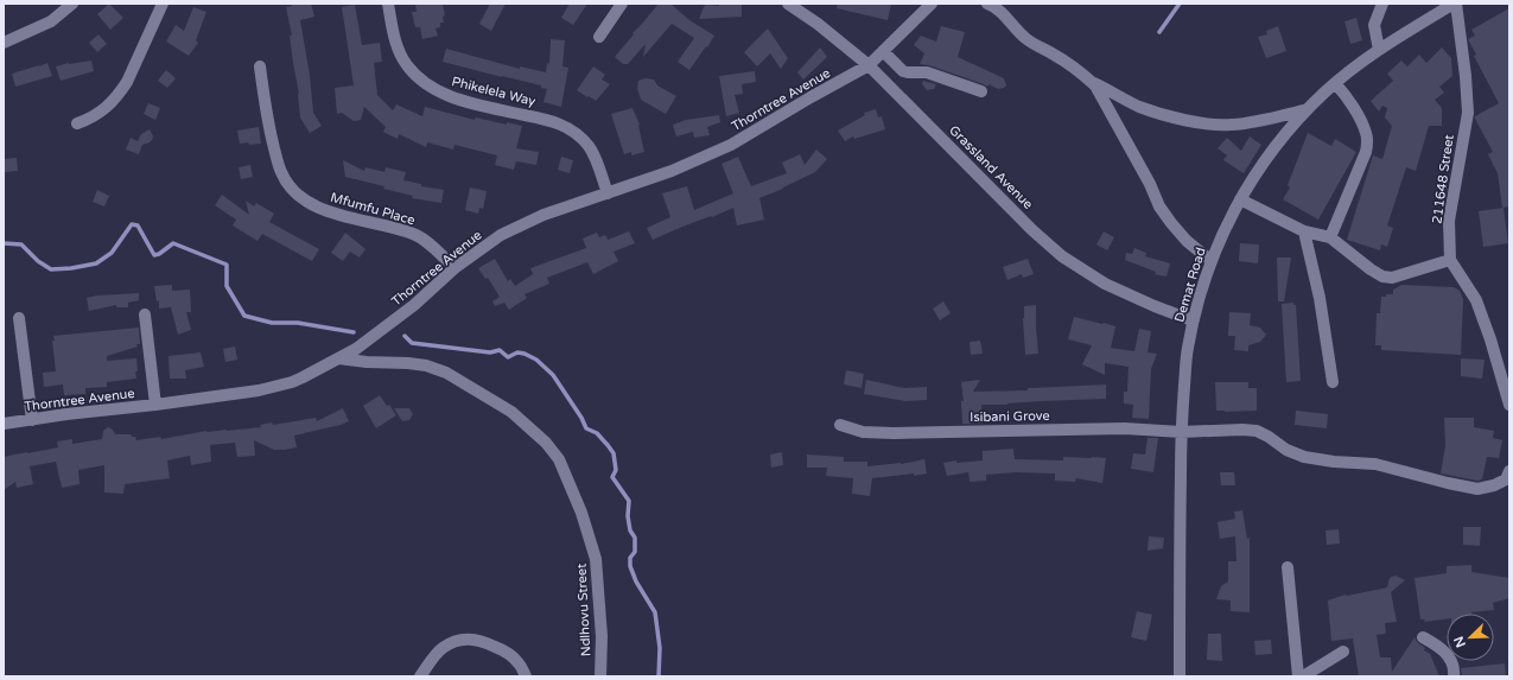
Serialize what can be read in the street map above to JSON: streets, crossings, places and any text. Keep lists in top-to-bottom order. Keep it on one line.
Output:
{"streets":{"street":["Phikelela Way","Thorntree Avenue","Grassland Avenue","211648 Street","Mfumfu Place","Demat Road","Isibani Grove","Ndlhovu Street"]},"crossings":[["Phikelela Way","Thorntree Avenue"],["Thorntree Avenue","Grassland Avenue"],["Thorntree Avenue","Mfumfu Place"],["Thorntree Avenue","Ndlhovu Street"],["Grassland Avenue","Demat Road"],["211648 Street","Demat Road"],["Demat Road","Isibani Grove"]],"north":"bottom left"}
